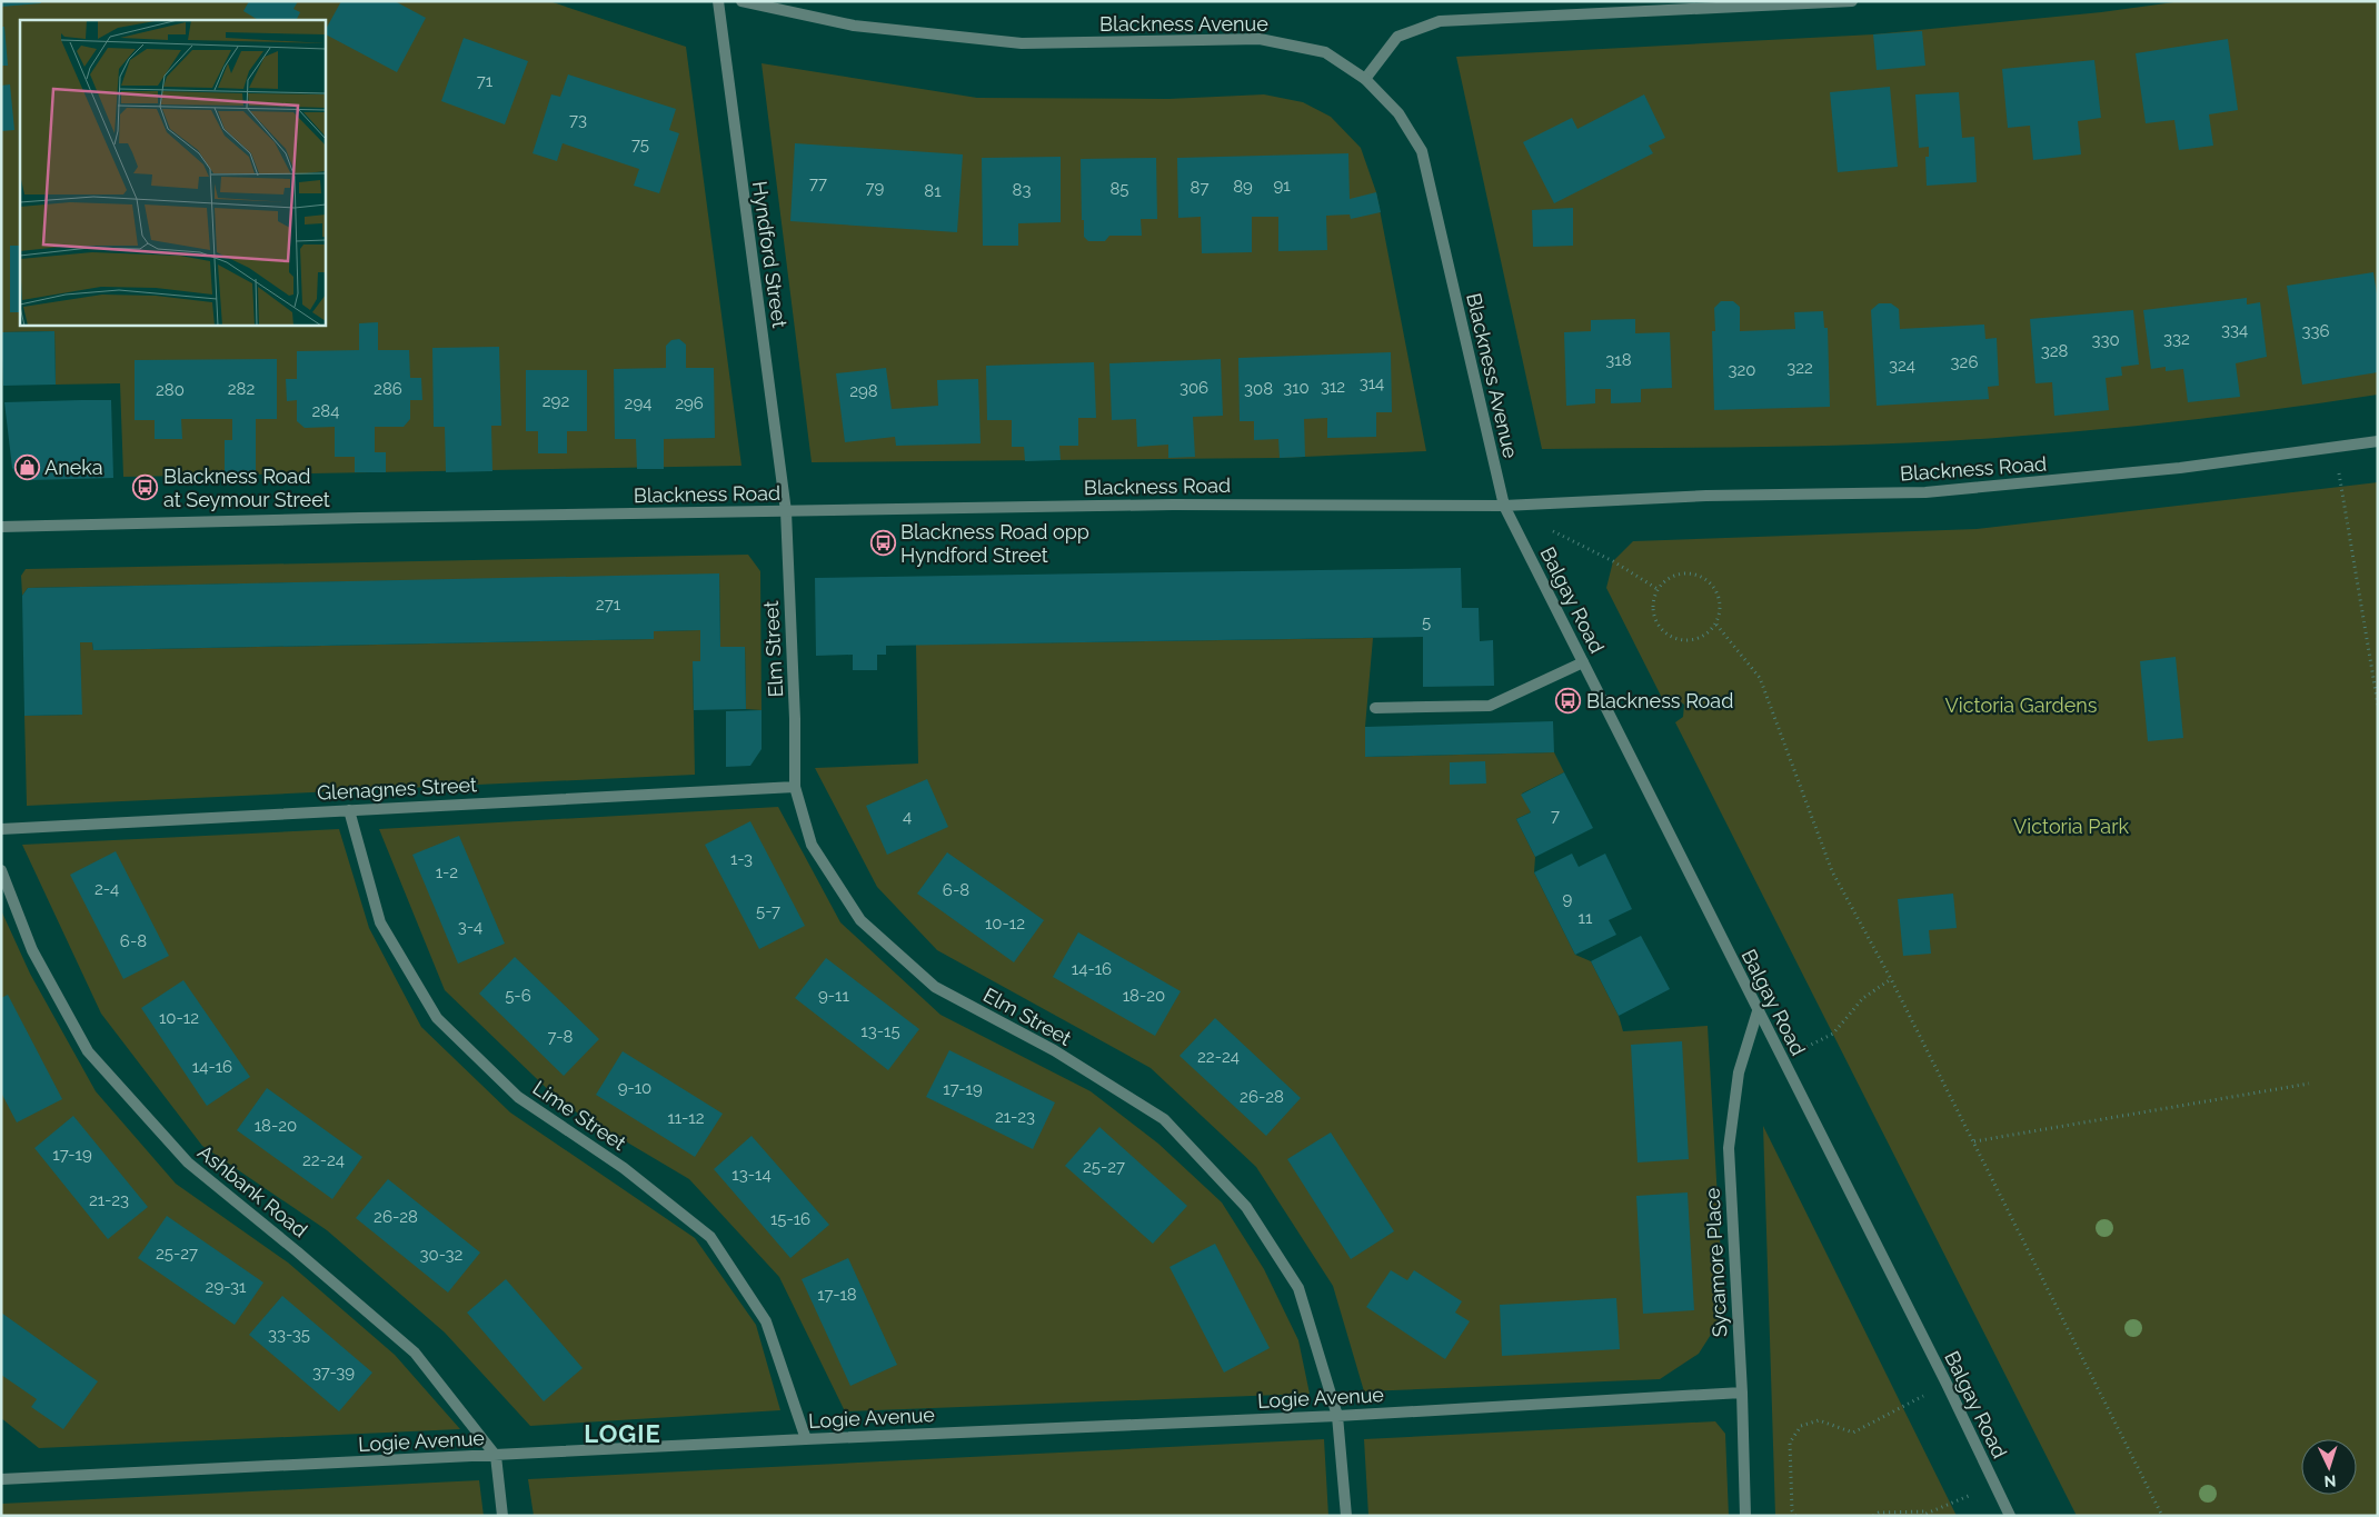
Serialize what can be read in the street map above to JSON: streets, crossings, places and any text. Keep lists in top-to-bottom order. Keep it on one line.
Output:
{"streets":{"street":["Blackness Avenue","Hyndford Street","Blackness Road","Balgay Road","Elm Street","Glenagnes Street","Lime Street","Ashbank Road","Sycamore Place","Logie Avenue"]},"crossings":[["Blackness Avenue","Blackness Road"],["Blackness Avenue","Balgay Road"],["Hyndford Street","Blackness Road"],["Hyndford Street","Elm Street"],["Blackness Road","Balgay Road"],["Blackness Road","Elm Street"],["Balgay Road","Sycamore Place"],["Elm Street","Glenagnes Street"],["Elm Street","Logie Avenue"],["Glenagnes Street","Lime Street"],["Lime Street","Logie Avenue"],["Ashbank Road","Logie Avenue"],["Sycamore Place","Logie Avenue"]],"districts":["LOGIE"],"parks":["Victoria Gardens","Victoria Park"],"places":{"shop":["Aneka"],"bus stop":["Blackness Road at Seymour Street","Blackness Road opp Hyndford Street","Blackness Road"]},"house_numbers":["71","73","75","77","91","89","79","87","85","83","81","334","336","332","330","328","318","326","324","322","320","314","312","306","310","282","286","308","280","298","292","294","296","284","271","5","7","4","1-3","1-2","2-4","6-8","9","5-7","11","10-12","3-4","6-8","14-16","5-6","9-11","18-20","10-12","13-15","7-8","22-24","14-16","9-10","17-19","26-28","21-23","11-12","18-20","17-19","22-24","25-27","13-14","21-23","26-28","15-16","25-27","30-32","29-31","17-18","33-35","37-39"],"north":"bottom"}
